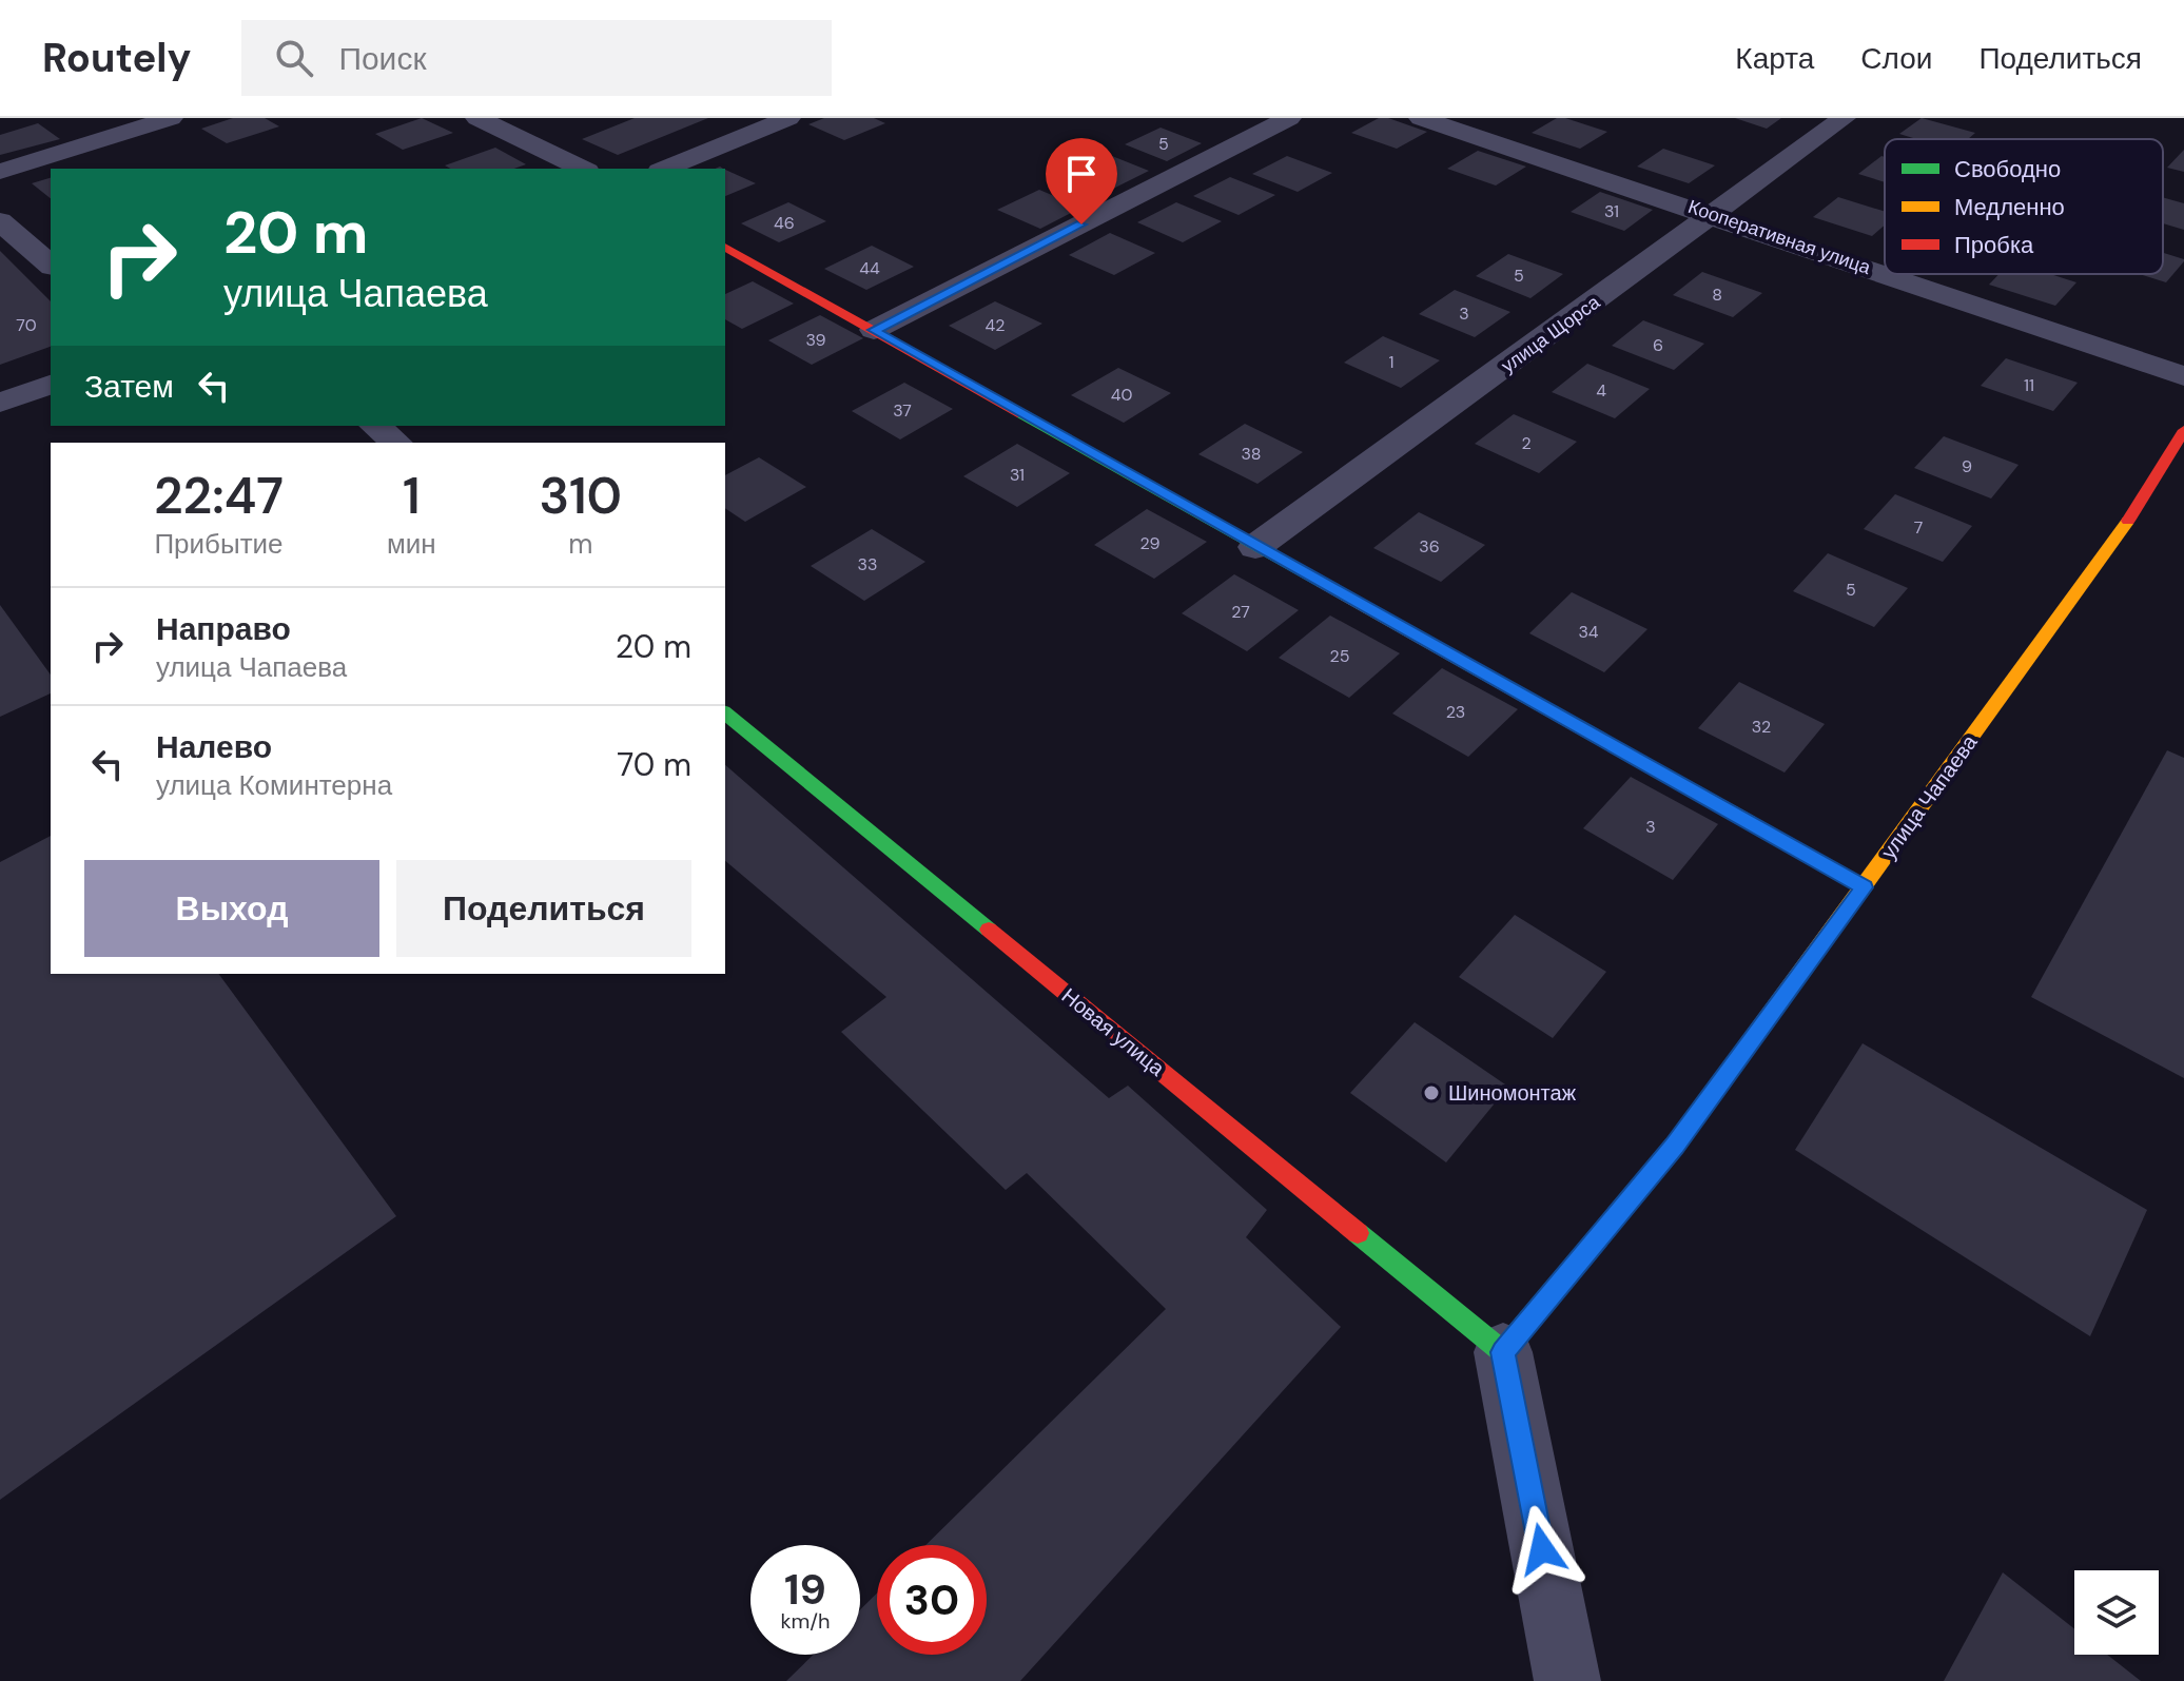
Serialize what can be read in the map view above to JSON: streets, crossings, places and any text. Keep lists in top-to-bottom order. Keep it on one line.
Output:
{"streets":{"street":["Кооперативная улица","улица Щорса","улица Чапаева","Новая улица"]},"crossings":[["Кооперативная улица","улица Щорса"],["улица Чапаева","Новая улица"]],"places":["Шиномонтаж"],"house_numbers":["5","31","46","44","5","8","3","70","42","39","6","1","11","4","40","37","2","38","9","31","7","29","36","33","5","27","34","25","23","32","3"],"legend":["Свободно","Медленно","Пробка"],"page":{"header":"Routely","search":"Поиск","nav":["Карта","Слои","Поделиться"],"turn":["20 m","улица Чапаева"],"then":"Затем","eta":["22:47","Прибытие","1","мин","310","m"],"list":[{"name":"Направо","note":"улица Чапаева","value":"20 m"},{"name":"Налево","note":"улица Коминтерна","value":"70 m"}],"buttons":["Выход","Поделиться"],"speed":"19 km/h","limit":"30"}}
